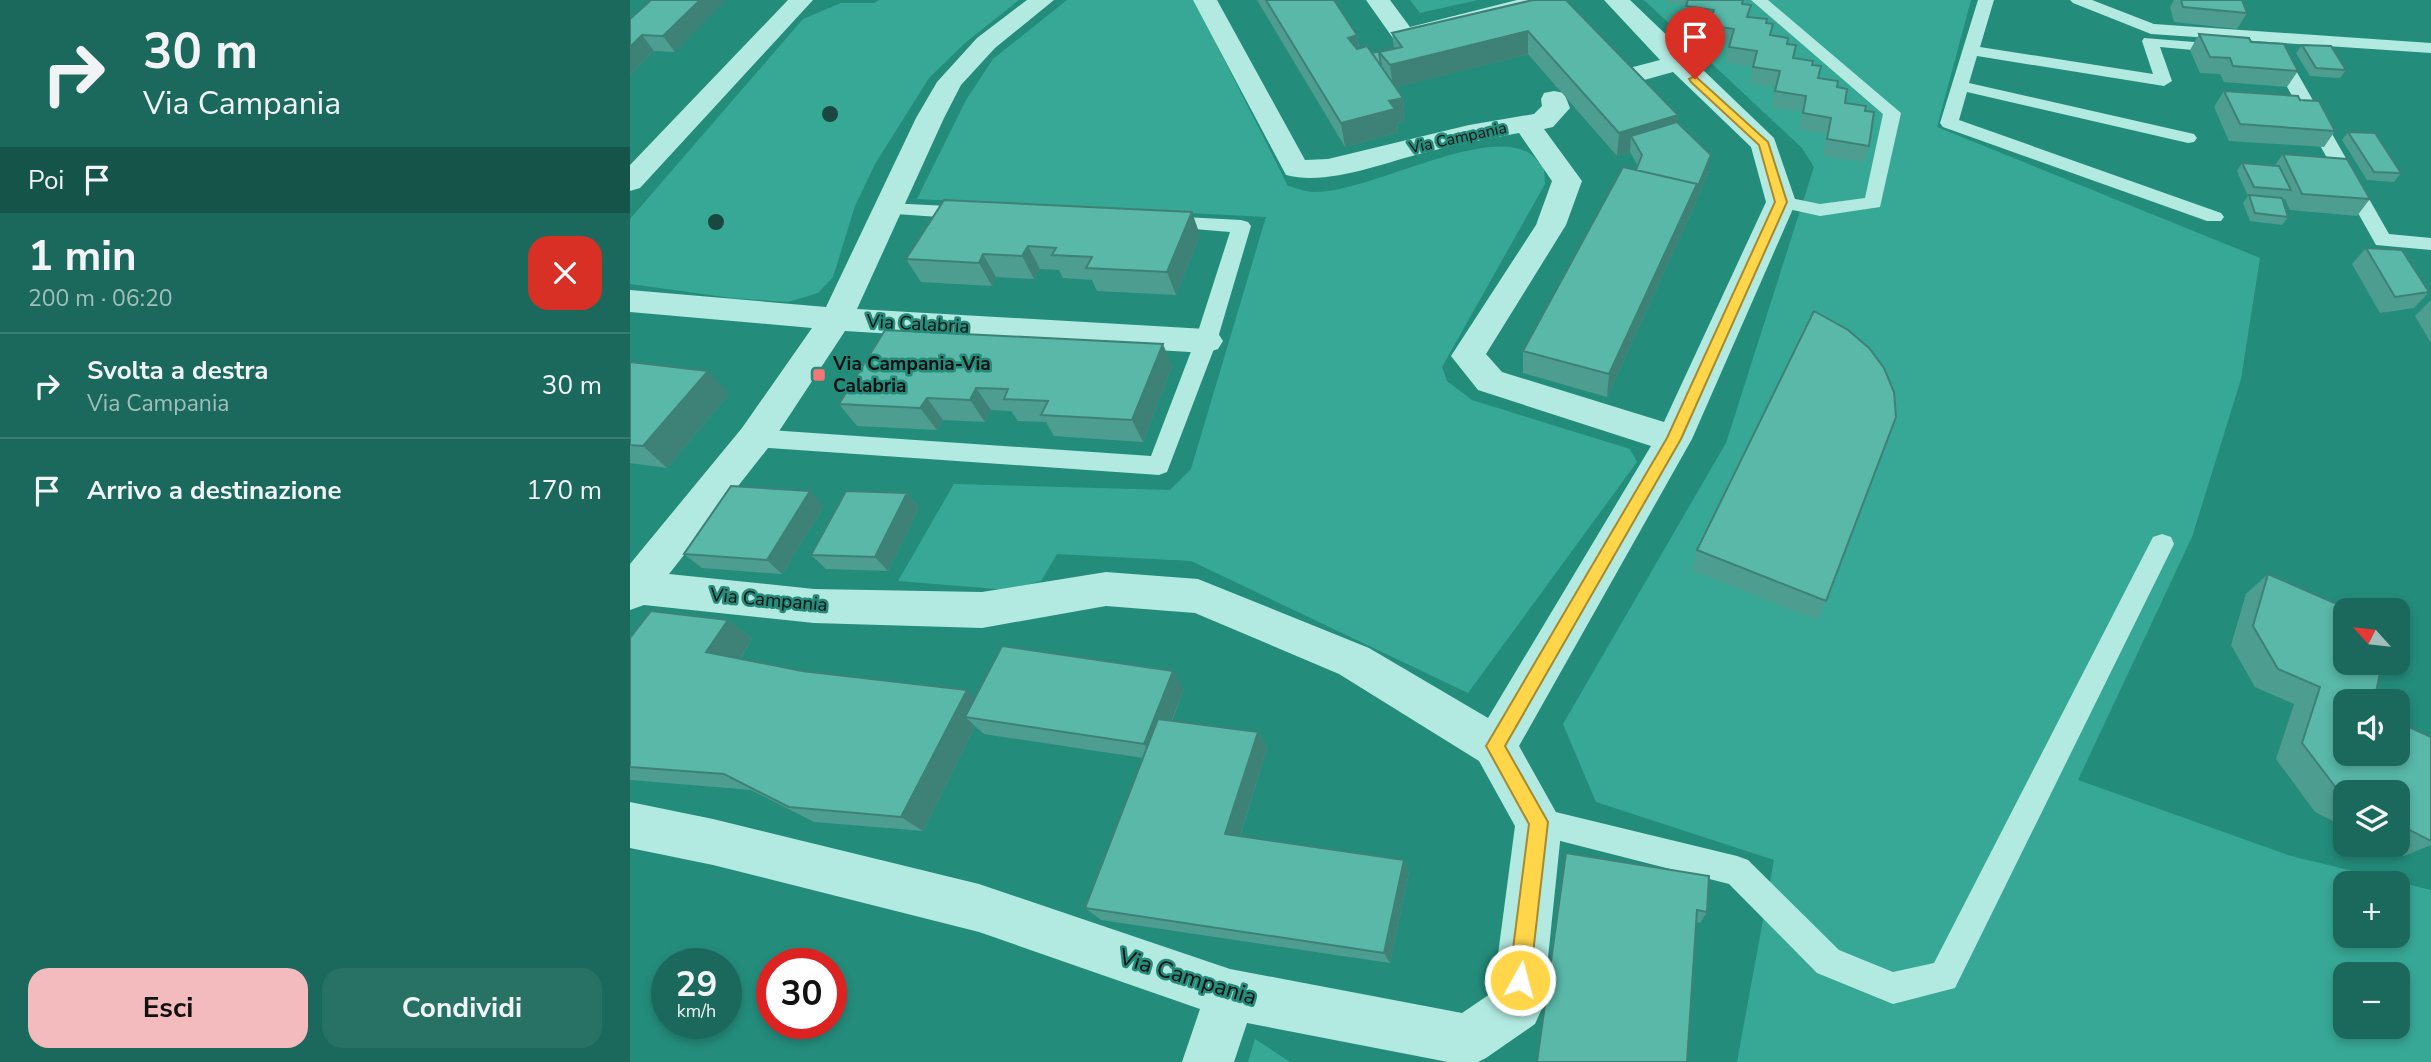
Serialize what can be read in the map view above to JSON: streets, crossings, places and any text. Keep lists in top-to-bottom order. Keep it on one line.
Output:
{"streets":{"street":["Via Campania","Via Calabria"]},"crossings":[["Via Campania","Via Calabria"]],"places":{"transit":["Via Campania-Via Calabria"]},"north":"top left","page":{"turn":["30 m","Via Campania"],"then":"Poi","heading":["1 min","200 m · 06:20"],"list":[{"name":"Svolta a destra","note":"Via Campania","value":"30 m"},{"name":"Arrivo a destinazione","value":"170 m"}],"map_buttons":["+","−"],"speed":"29 km/h","limit":"30","buttons":["Esci","Condividi"]}}
